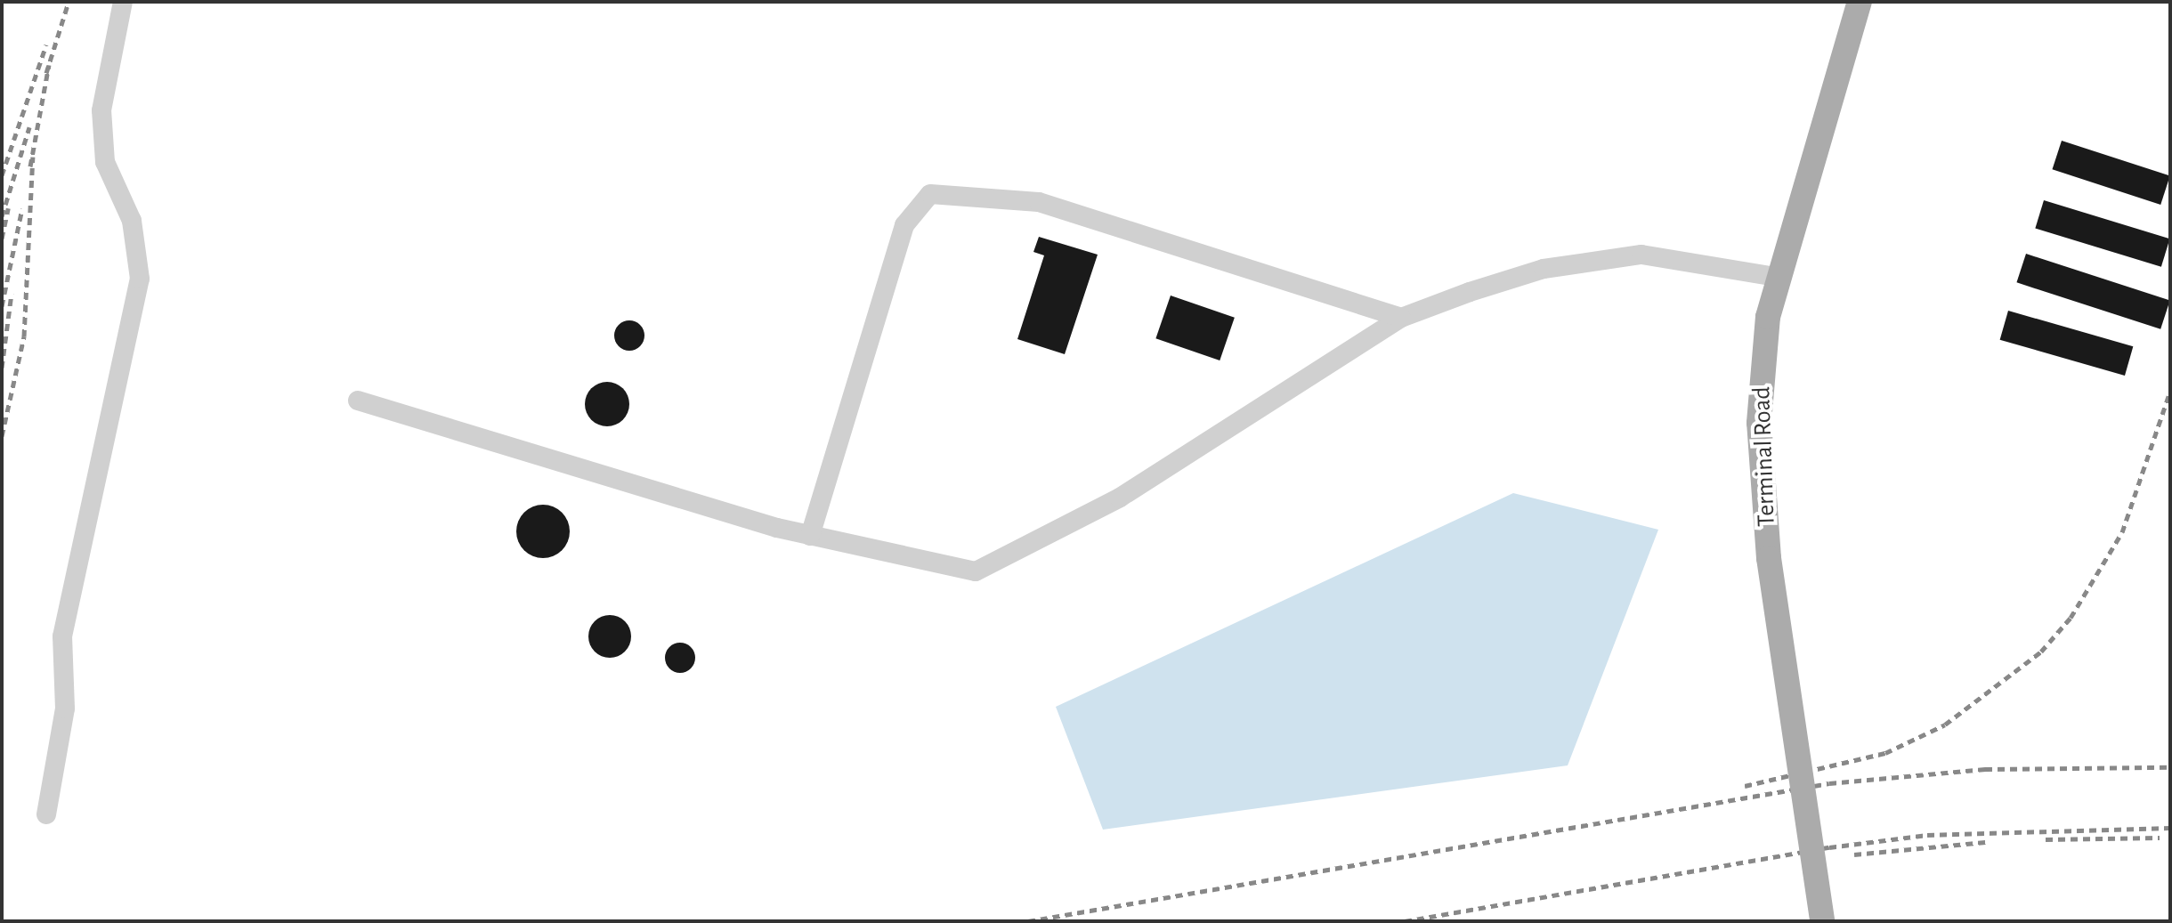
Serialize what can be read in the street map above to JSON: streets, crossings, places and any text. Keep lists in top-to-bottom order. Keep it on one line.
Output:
{"streets":{"main road":["Terminal Road"]}}
